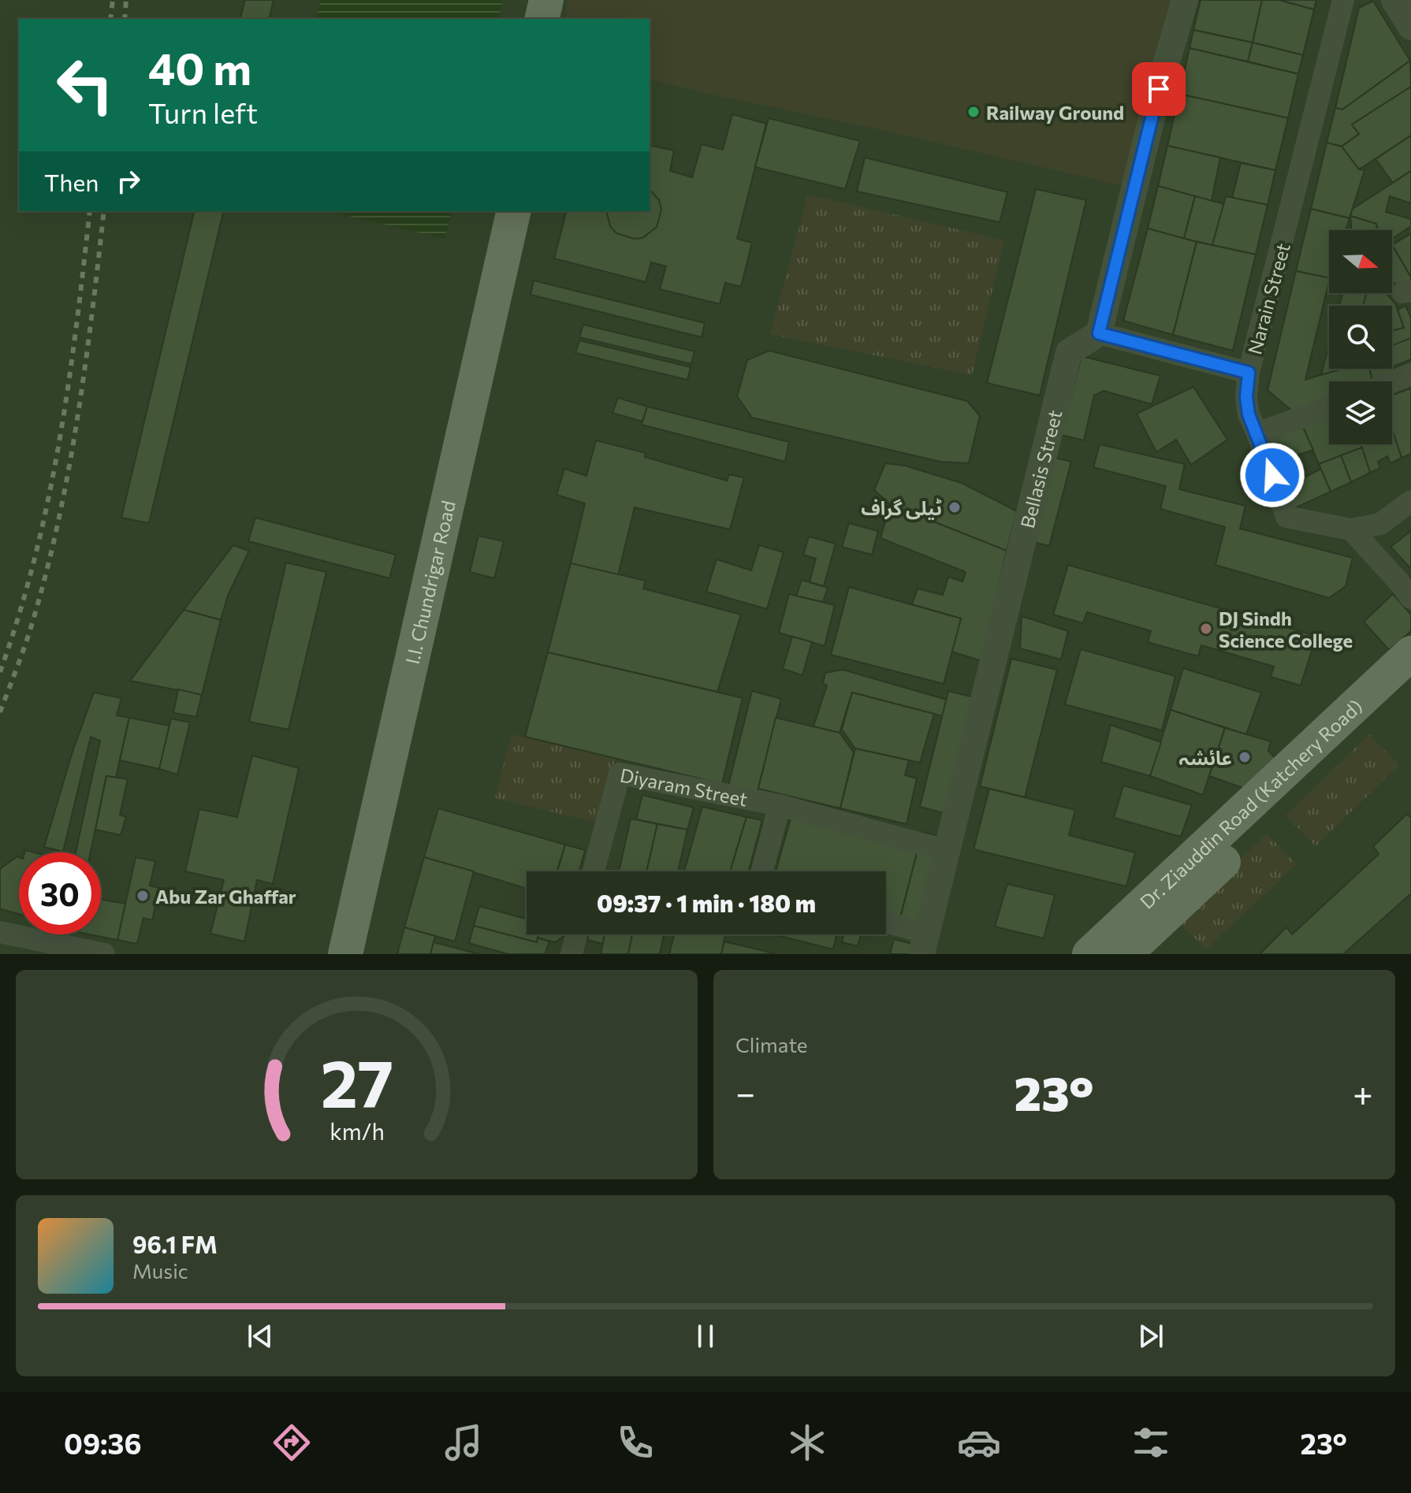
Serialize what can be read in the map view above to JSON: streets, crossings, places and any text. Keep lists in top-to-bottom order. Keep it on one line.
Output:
{"streets":{"main road":["I.I. Chundrigar Road","Dr. Ziauddin Road (Katchery Road)"],"street":["Narain Street","Bellasis Street","Diyaram Street"]},"places":["Railway Ground","ٹیلی گراف","DJ Sindh Science College","عائشہ","Abu Zar Ghaffar"],"north":"right","page":{"turn":["40 m","Turn left"],"then":"Then","limit":"30","trip":"09:37 · 1 min · 180 m","tile":"Climate","heat":["−","23°","+"],"song":["96.1 FM","Music"],"tabs":["09:36","23°"],"gauge":["27","km/h"]}}
